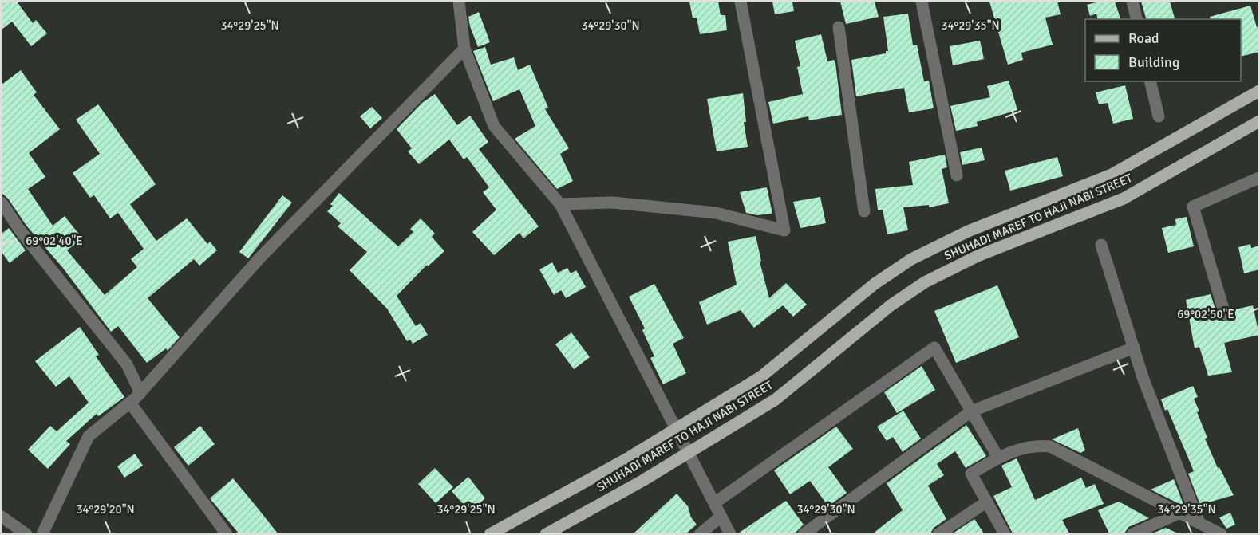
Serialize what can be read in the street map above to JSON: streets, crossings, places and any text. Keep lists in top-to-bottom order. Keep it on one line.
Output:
{"streets":{"main road":["SHUHADI MAREF TO HAJI NABI STREET"]},"legend":["Road","Building"],"coordinates":["34°29'25\"N","34°29'30\"N","34°29'35\"N","69°02'40\"E","69°02'50\"E","34°29'20\"N"]}
